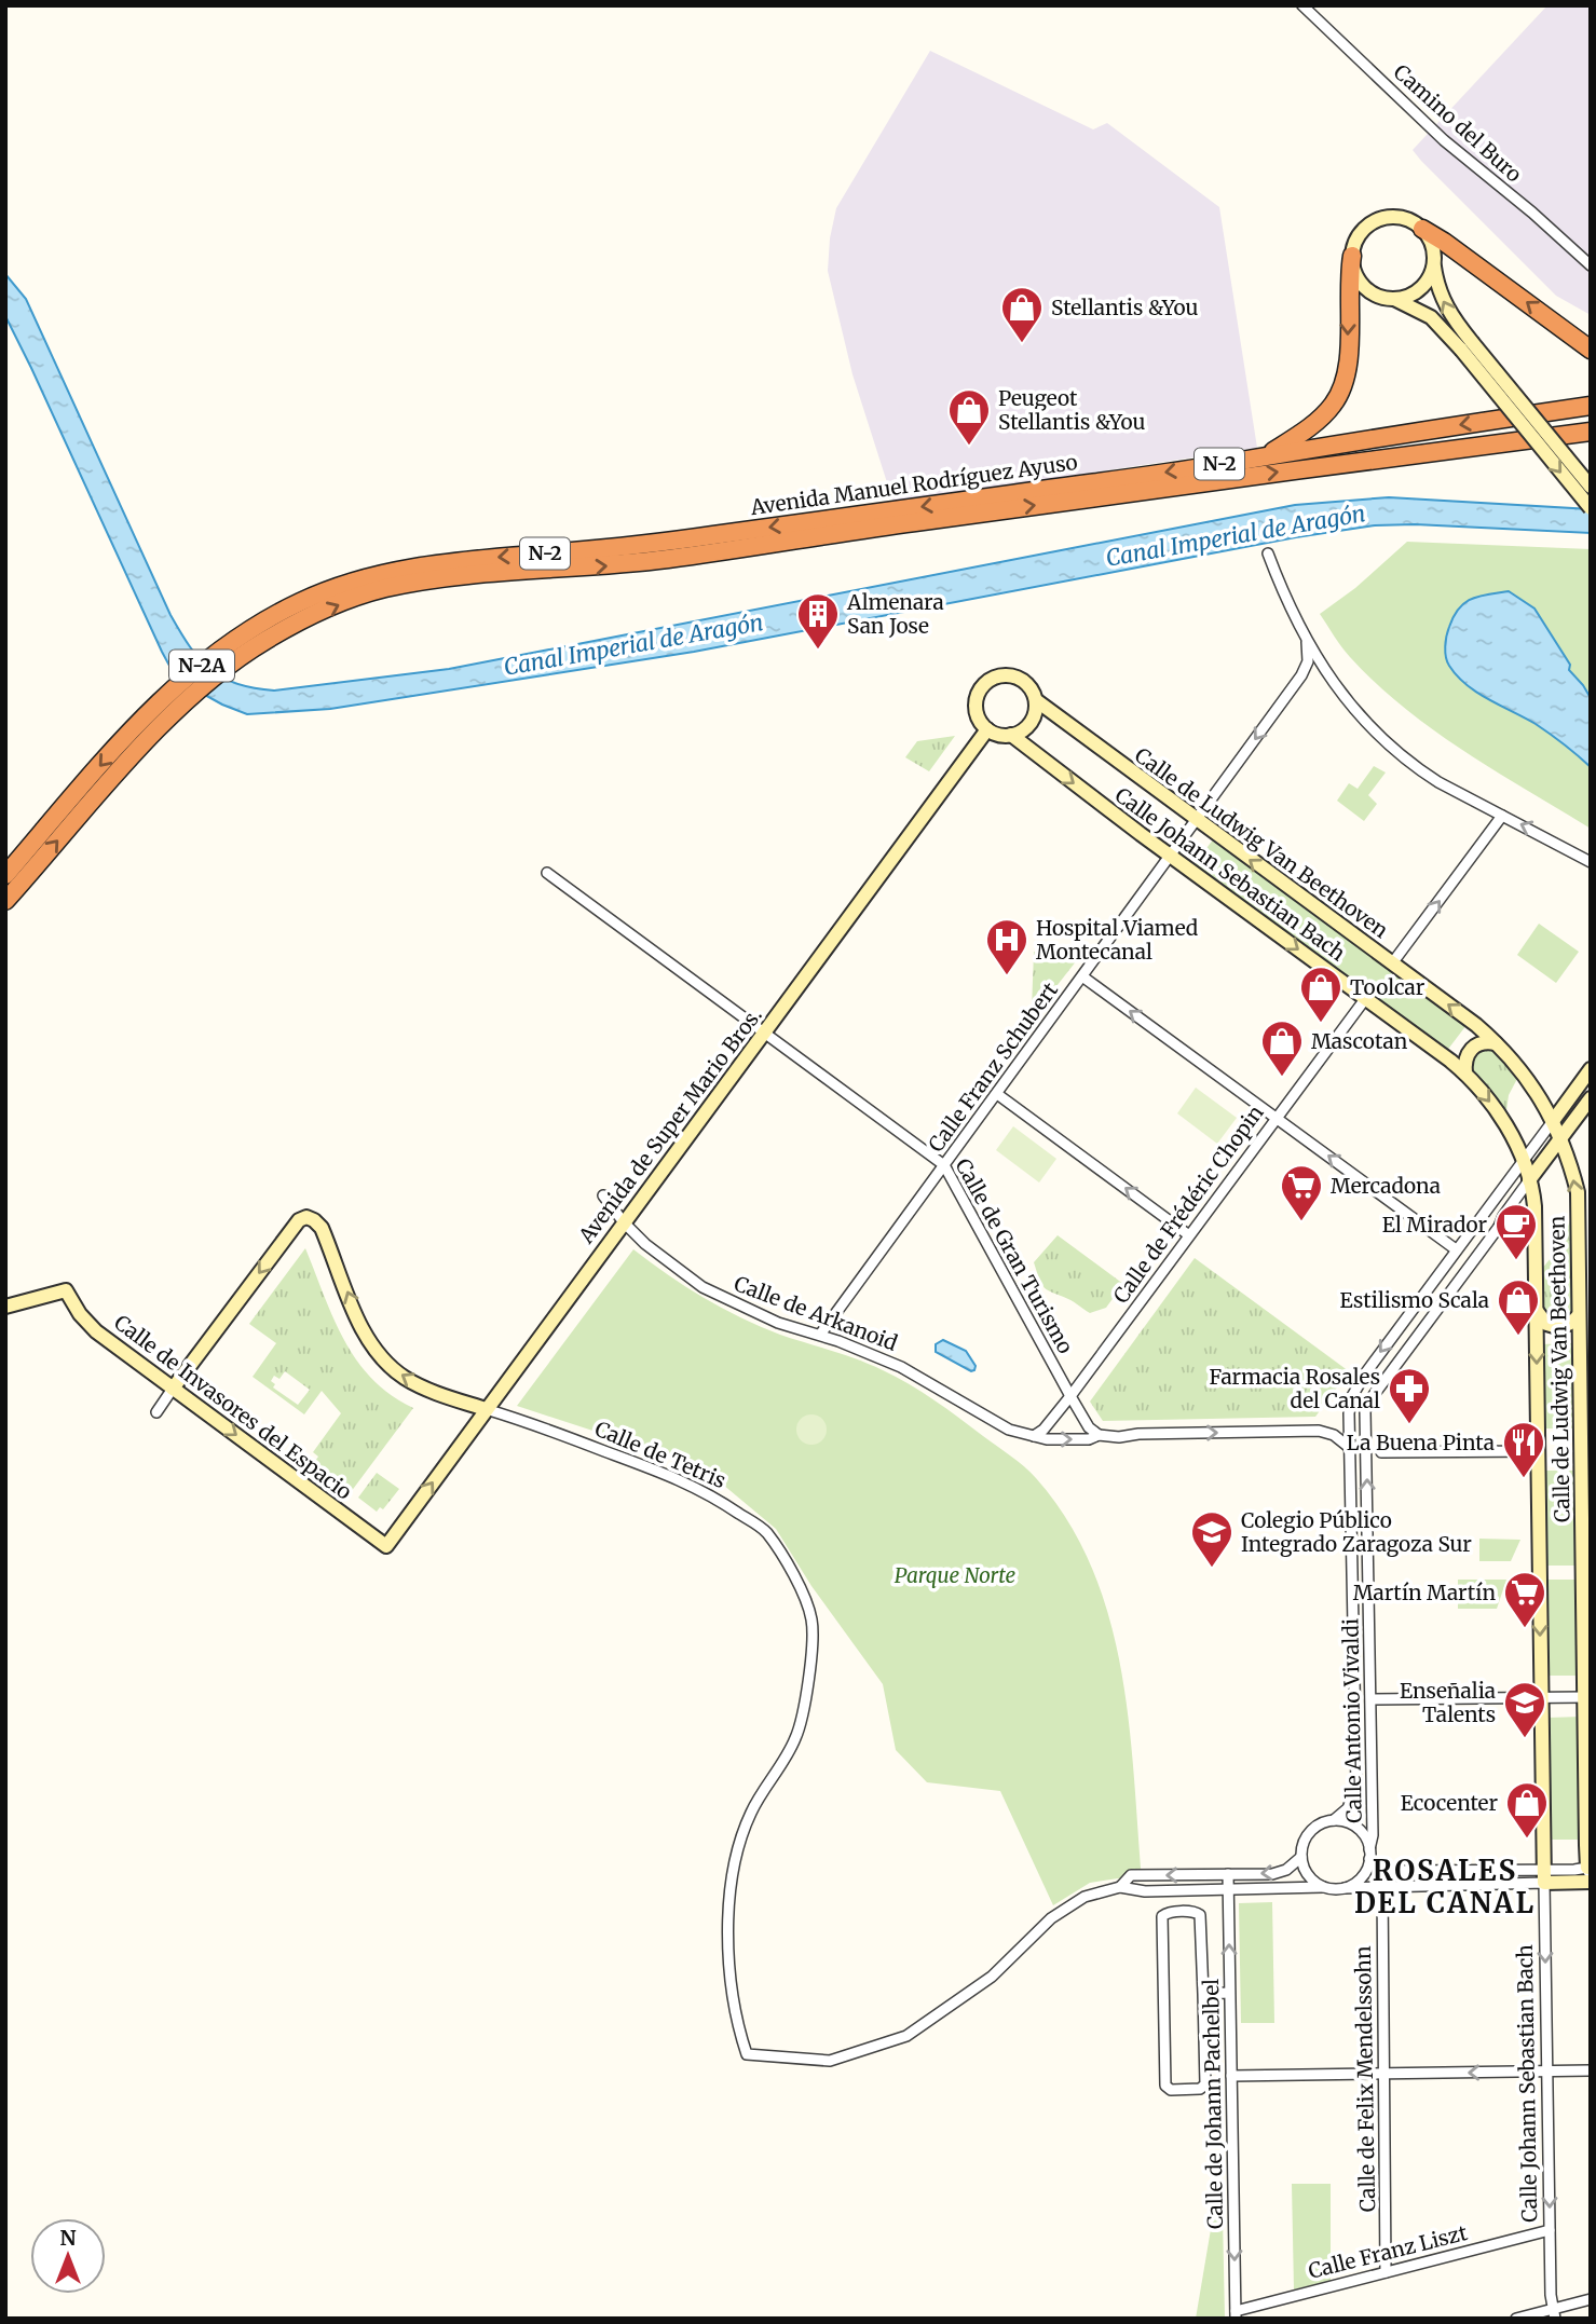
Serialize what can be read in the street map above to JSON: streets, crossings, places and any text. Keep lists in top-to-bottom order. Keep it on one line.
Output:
{"streets":{"highway":["N-2","Avenida Manuel Rodríguez Ayuso","N-2A"],"street":["Camino del Buro","Calle de Ludwig Van Beethoven","Calle Johann Sebastian Bach","Calle Franz Schubert","Avenida de Super Mario Bros.","Calle de Frédéric Chopin","Calle de Gran Turismo","Calle de Arkanoid","Calle de Invasores del Espacio","Calle de Tetris","Calle Antonio Vivaldi","Calle de Felix Mendelssohn","Calle de Johann Pachelbel","Calle Franz Liszt"]},"crossings":[["Avenida Manuel Rodríguez Ayuso","N-2A"],["Calle de Ludwig Van Beethoven","Calle Johann Sebastian Bach"],["Calle de Ludwig Van Beethoven","Calle Franz Schubert"],["Calle de Ludwig Van Beethoven","Avenida de Super Mario Bros."],["Calle Johann Sebastian Bach","Calle Franz Schubert"],["Calle Johann Sebastian Bach","Avenida de Super Mario Bros."],["Calle Johann Sebastian Bach","Calle de Frédéric Chopin"],["Calle Johann Sebastian Bach","Calle Franz Liszt"],["Calle Franz Schubert","Calle de Gran Turismo"],["Calle Franz Schubert","Calle de Arkanoid"],["Avenida de Super Mario Bros.","Calle de Gran Turismo"],["Avenida de Super Mario Bros.","Calle de Arkanoid"],["Avenida de Super Mario Bros.","Calle de Invasores del Espacio"],["Avenida de Super Mario Bros.","Calle de Tetris"],["Calle de Frédéric Chopin","Calle de Gran Turismo"],["Calle de Gran Turismo","Calle de Arkanoid"],["Calle de Invasores del Espacio","Calle de Tetris"],["Calle de Felix Mendelssohn","Calle Franz Liszt"],["Calle de Johann Pachelbel","Calle Franz Liszt"]],"one_way":["Calle de Ludwig Van Beethoven","Calle Johann Sebastian Bach","Calle de Invasores del Espacio"],"districts":["ROSALES DEL CANAL"],"water":["Canal Imperial de Aragón"],"parks":["Parque Norte"],"places":{"shop":["Stellantis &You","Peugeot Stellantis &You","Toolcar","Mascotan","Estilismo Scala","Ecocenter"],"building":["Almenara San Jose"],"hospital":["Hospital Viamed Montecanal"],"supermarket":["Mercadona","Martín Martín"],"cafe":["El Mirador"],"pharmacy":["Farmacia Rosales del Canal"],"restaurant":["La Buena Pinta"],"school or university":["Colegio Público Integrado Zaragoza Sur","Enseñalia Talents"]},"north":"top"}
